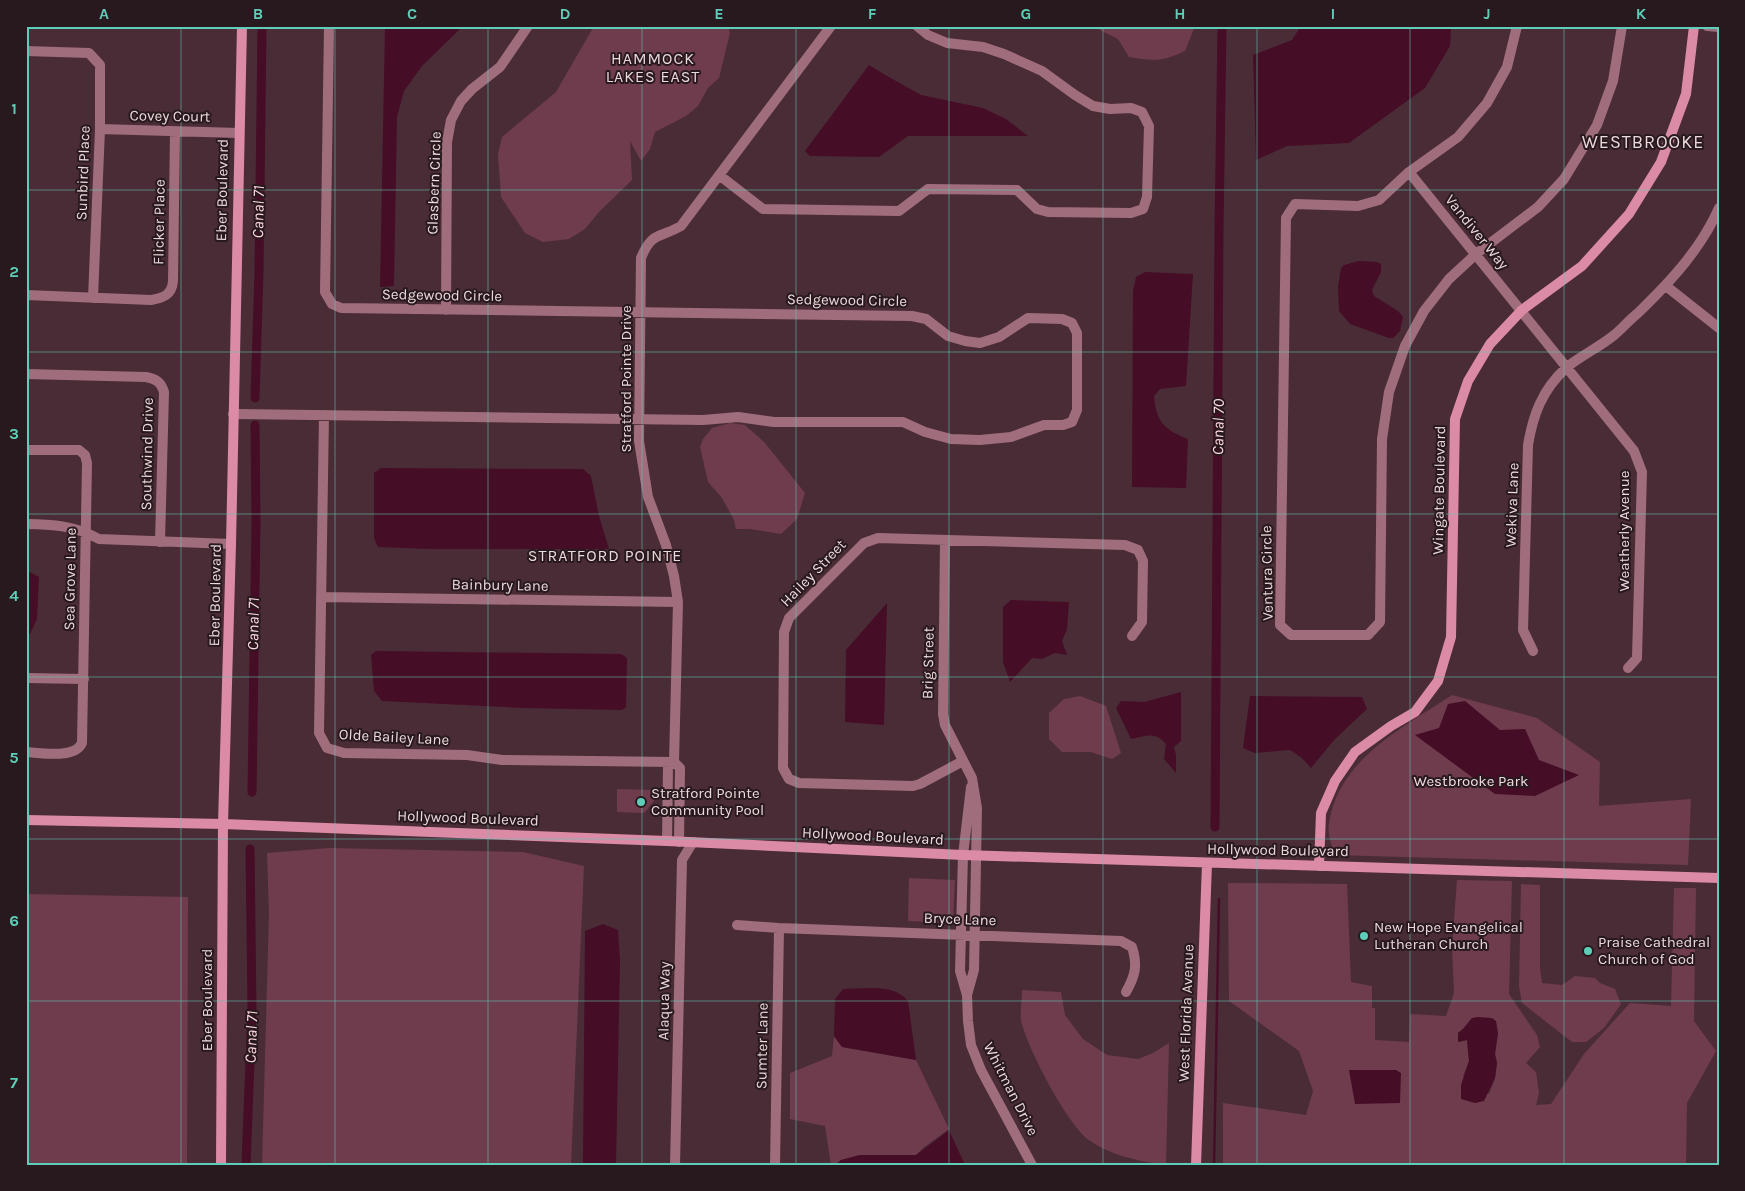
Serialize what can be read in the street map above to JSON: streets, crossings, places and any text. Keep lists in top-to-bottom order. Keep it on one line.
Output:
{"streets":{"street":["Covey Court","Sunbird Place","Glasbern Circle","Eber Boulevard","Flicker Place","Vandiver Way","Sedgewood Circle","Stratford Pointe Drive","Southwind Drive","Wingate Boulevard","Wekiva Lane","Weatherly Avenue","Hailey Street","Ventura Circle","Sea Grove Lane","Bainbury Lane","Brig Street","Olde Bailey Lane","Hollywood Boulevard","Bryce Lane","Alaqua Way","West Florida Avenue","Sumter Lane","Whitman Drive"]},"crossings":[["Covey Court","Sunbird Place"],["Covey Court","Eber Boulevard"],["Covey Court","Flicker Place"],["Sunbird Place","Flicker Place"],["Glasbern Circle","Sedgewood Circle"],["Eber Boulevard","Sedgewood Circle"],["Eber Boulevard","Hollywood Boulevard"],["Vandiver Way","Wingate Boulevard"],["Vandiver Way","Weatherly Avenue"],["Vandiver Way","Ventura Circle"],["Sedgewood Circle","Stratford Pointe Drive"],["Sedgewood Circle","Olde Bailey Lane"],["Stratford Pointe Drive","Bainbury Lane"],["Stratford Pointe Drive","Olde Bailey Lane"],["Wingate Boulevard","Weatherly Avenue"],["Wingate Boulevard","Hollywood Boulevard"],["Wekiva Lane","Weatherly Avenue"],["Hailey Street","Brig Street"],["Bainbury Lane","Olde Bailey Lane"],["Brig Street","Hollywood Boulevard"],["Brig Street","Whitman Drive"],["Hollywood Boulevard","Alaqua Way"],["Hollywood Boulevard","West Florida Avenue"],["Hollywood Boulevard","Whitman Drive"],["Bryce Lane","Sumter Lane"],["Bryce Lane","Whitman Drive"]],"districts":["HAMMOCK LAKES EAST","WESTBROOKE","STRATFORD POINTE"],"water":["Canal 71","Canal 70"],"parks":["Westbrooke Park"],"places":["Stratford Pointe Community Pool","New Hope Evangelical Lutheran Church","Praise Cathedral Church of God"],"grid":{"columns":["A","B","C","D","E","F","G","H","I","J","K"],"rows":["1","2","3","4","5","6","7"]}}
